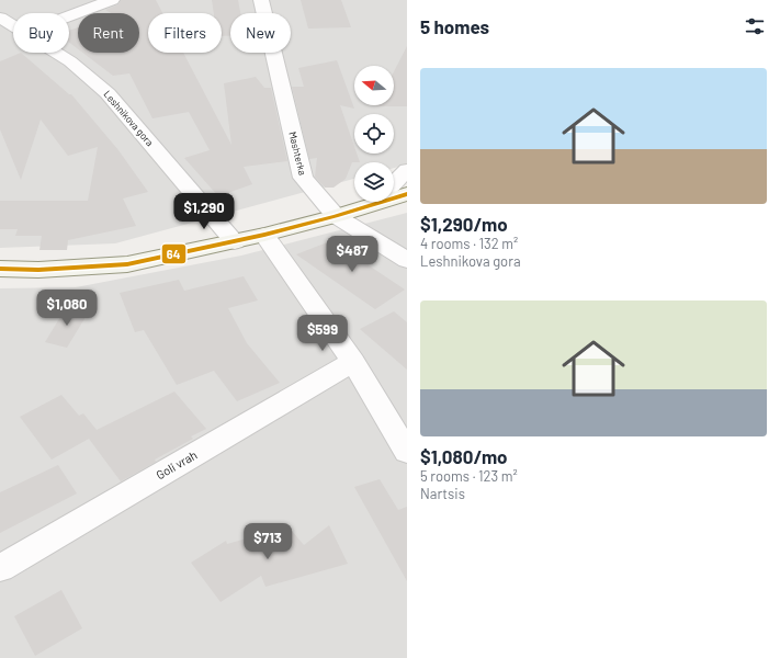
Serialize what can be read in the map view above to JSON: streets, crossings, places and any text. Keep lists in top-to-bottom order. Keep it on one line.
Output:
{"streets":{"street":["Leshnikova gora","Mashterka","Goli vrah"]},"lines":["transit line 64"],"north":"left","page":{"heading":"5 homes","chip":["Buy","Rent","Filters","New"],"list":[{"name":"$1,290/mo","note":"4 rooms · 132 m² · Leshnikova gora"},{"name":"$1,080/mo","note":"5 rooms · 123 m² · Nartsis"}],"price":["$1,290","$487","$1,080","$599","$713"]}}
